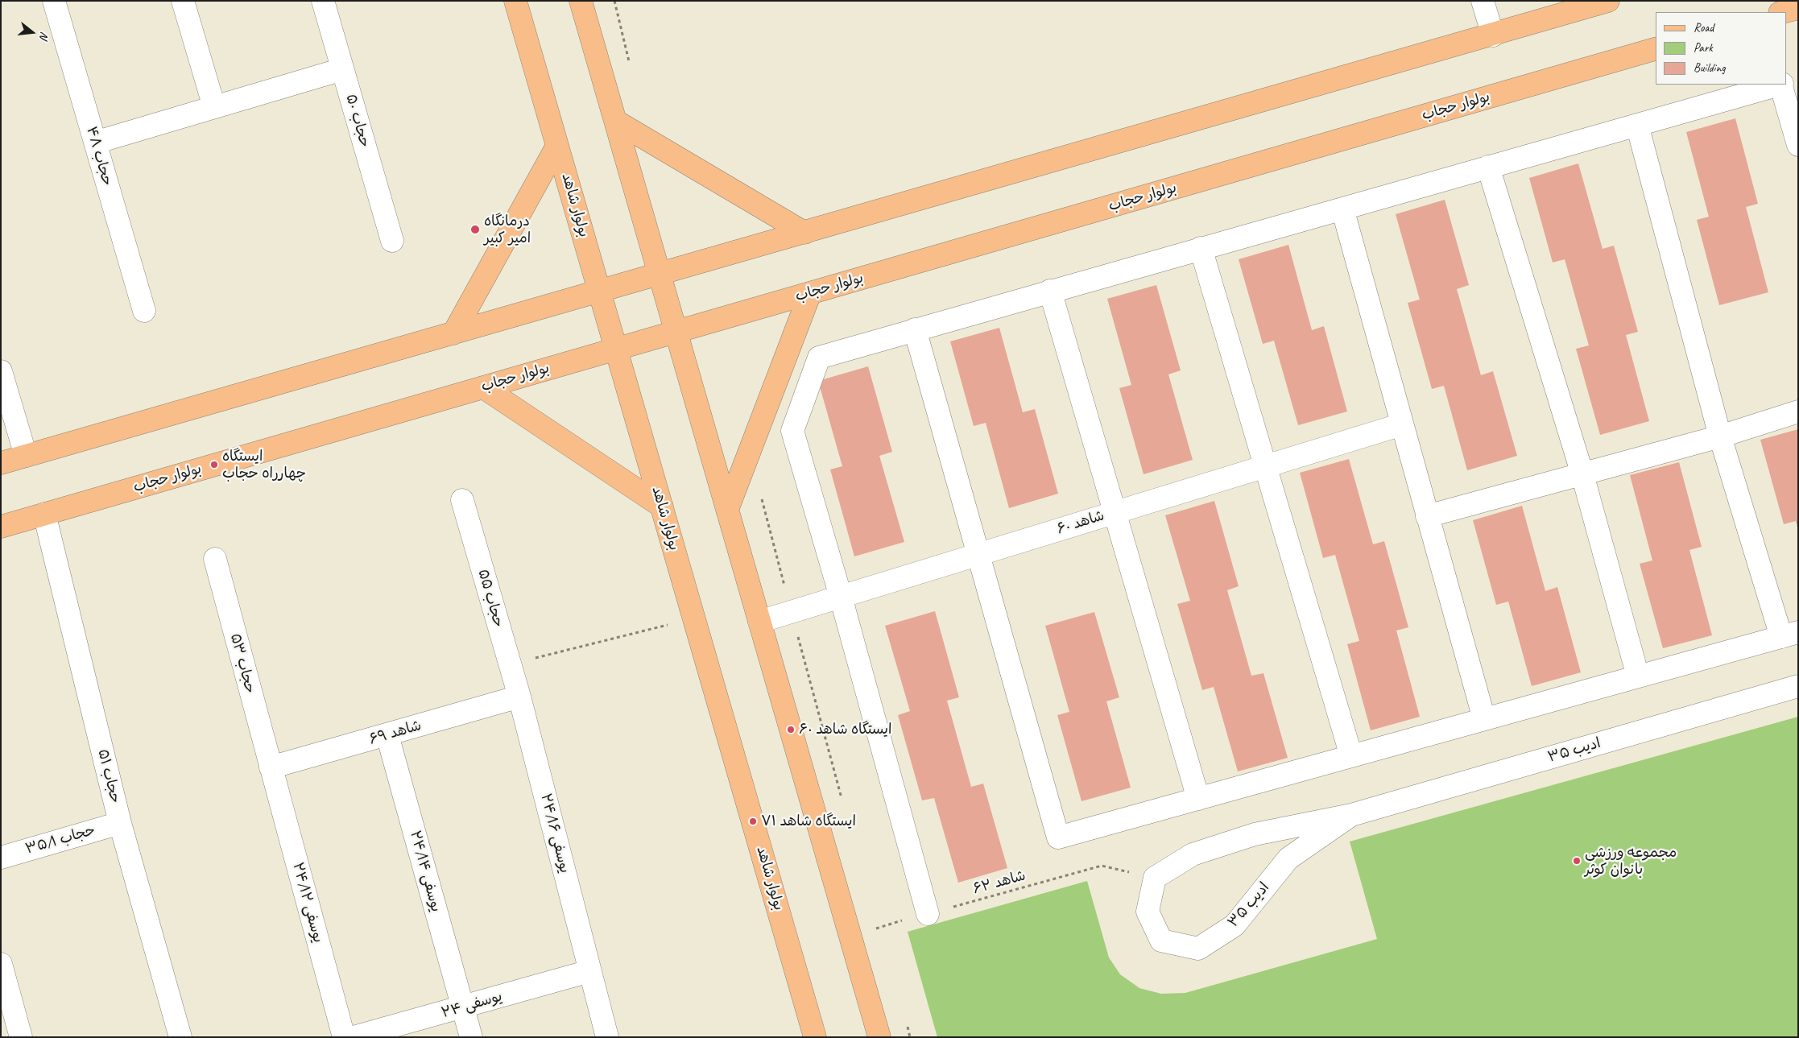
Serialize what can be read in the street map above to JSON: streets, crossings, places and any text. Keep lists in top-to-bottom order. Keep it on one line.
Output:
{"streets":{"main road":["بولوار حجاب","بولوار شاهد"],"street":["حجاب ۵۰","حجاب ۴۸","شاهد ۶۰","حجاب ۵۵","حجاب ۵۳","شاهد ۶۹","ادیب ۳۵","حجاب ۵۱","یوسفی ۲۴/۱۶","حجاب ۳۵/۱","یوسفی ۲۴/۱۴","یوسفی ۲۴/۱۲","یوسفی ۲۴"],"path":["شاهد ۶۲"]},"crossings":[["بولوار حجاب","بولوار شاهد"],["بولوار حجاب","حجاب ۵۱"],["حجاب ۵۵","شاهد ۶۹"],["حجاب ۵۵","یوسفی ۲۴/۱۶"],["حجاب ۵۳","شاهد ۶۹"],["حجاب ۵۳","یوسفی ۲۴/۱۲"],["شاهد ۶۹","یوسفی ۲۴/۱۶"],["شاهد ۶۹","یوسفی ۲۴/۱۴"],["شاهد ۶۹","یوسفی ۲۴/۱۲"],["ادیب ۳۵","شاهد ۶۲"],["حجاب ۵۱","حجاب ۳۵/۱"],["یوسفی ۲۴/۱۶","یوسفی ۲۴"],["یوسفی ۲۴/۱۴","یوسفی ۲۴"]],"places":["درمانگاه امیر کبیر","ایستگاه چهارراه حجاب","ایستگاه شاهد ۶۰","ایستگاه شاهد ۷۱","مجموعه ورزشی بانوان کوثر"],"legend":["Road","Park","Building"],"north":"right"}
